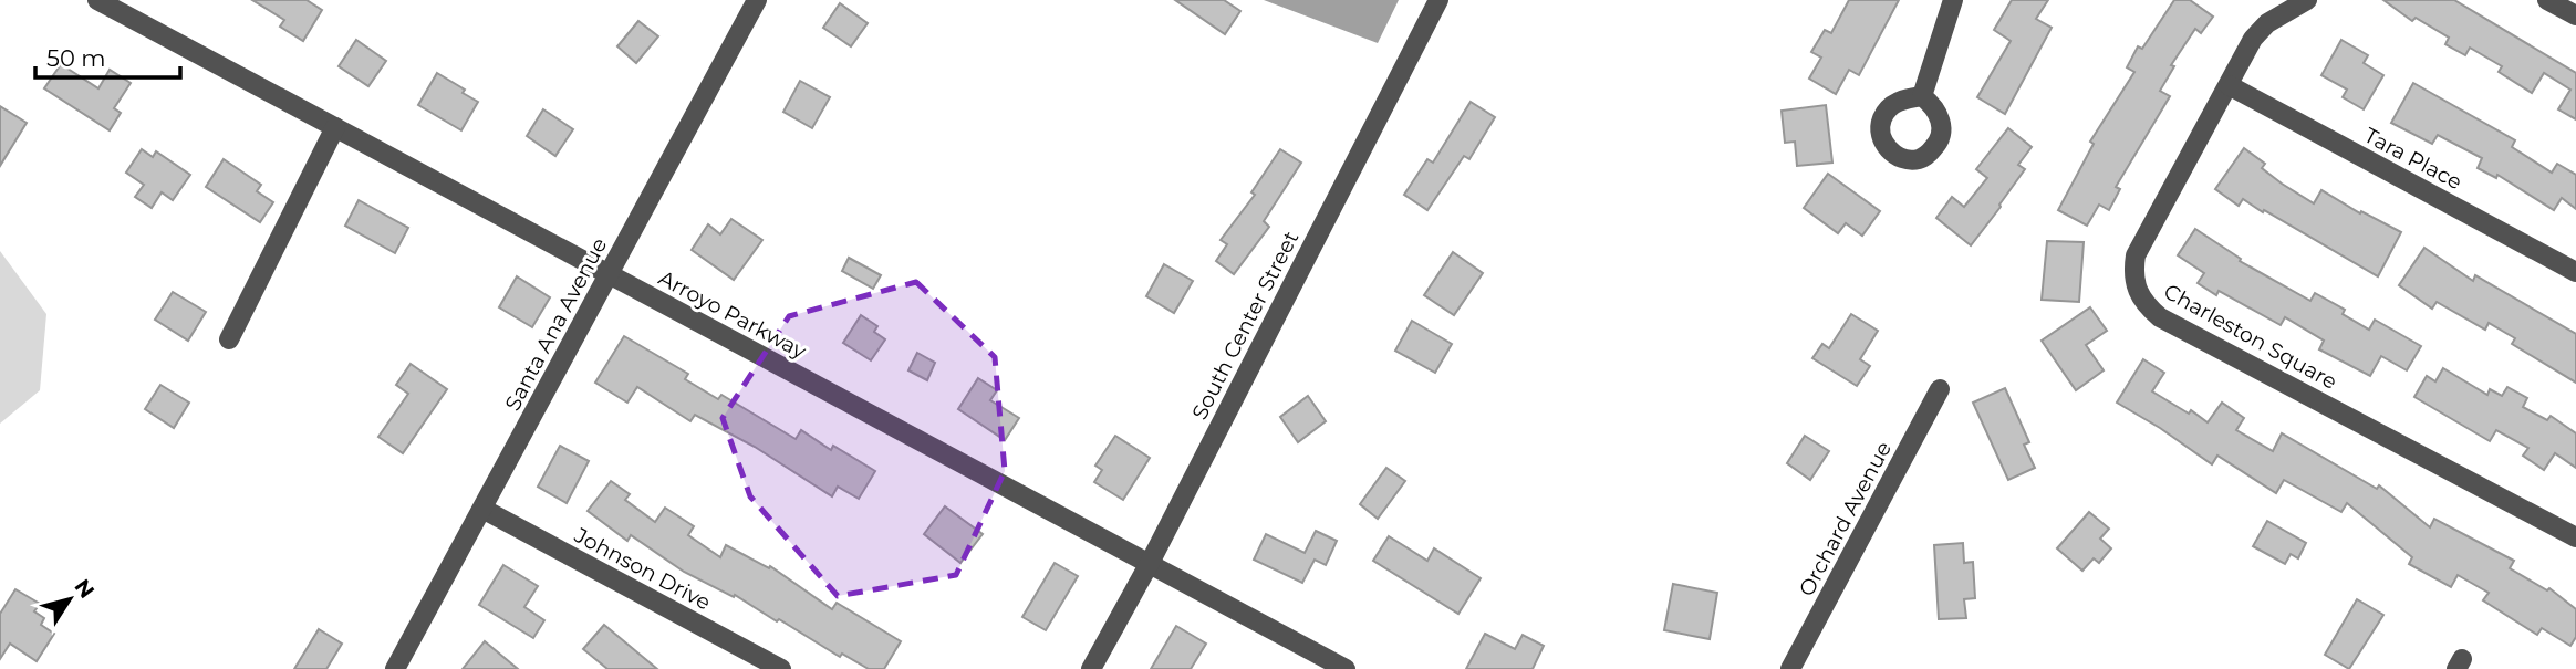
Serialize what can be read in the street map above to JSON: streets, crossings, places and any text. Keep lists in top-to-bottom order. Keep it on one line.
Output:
{"streets":{"street":["Tara Place","Arroyo Parkway","Santa Ana Avenue","South Center Street","Charleston Square","Orchard Avenue","Johnson Drive"]},"crossings":[["Tara Place","Charleston Square"],["Arroyo Parkway","Santa Ana Avenue"],["Arroyo Parkway","South Center Street"],["Santa Ana Avenue","Johnson Drive"]],"scale_bar":"50 m","north":"top right"}
